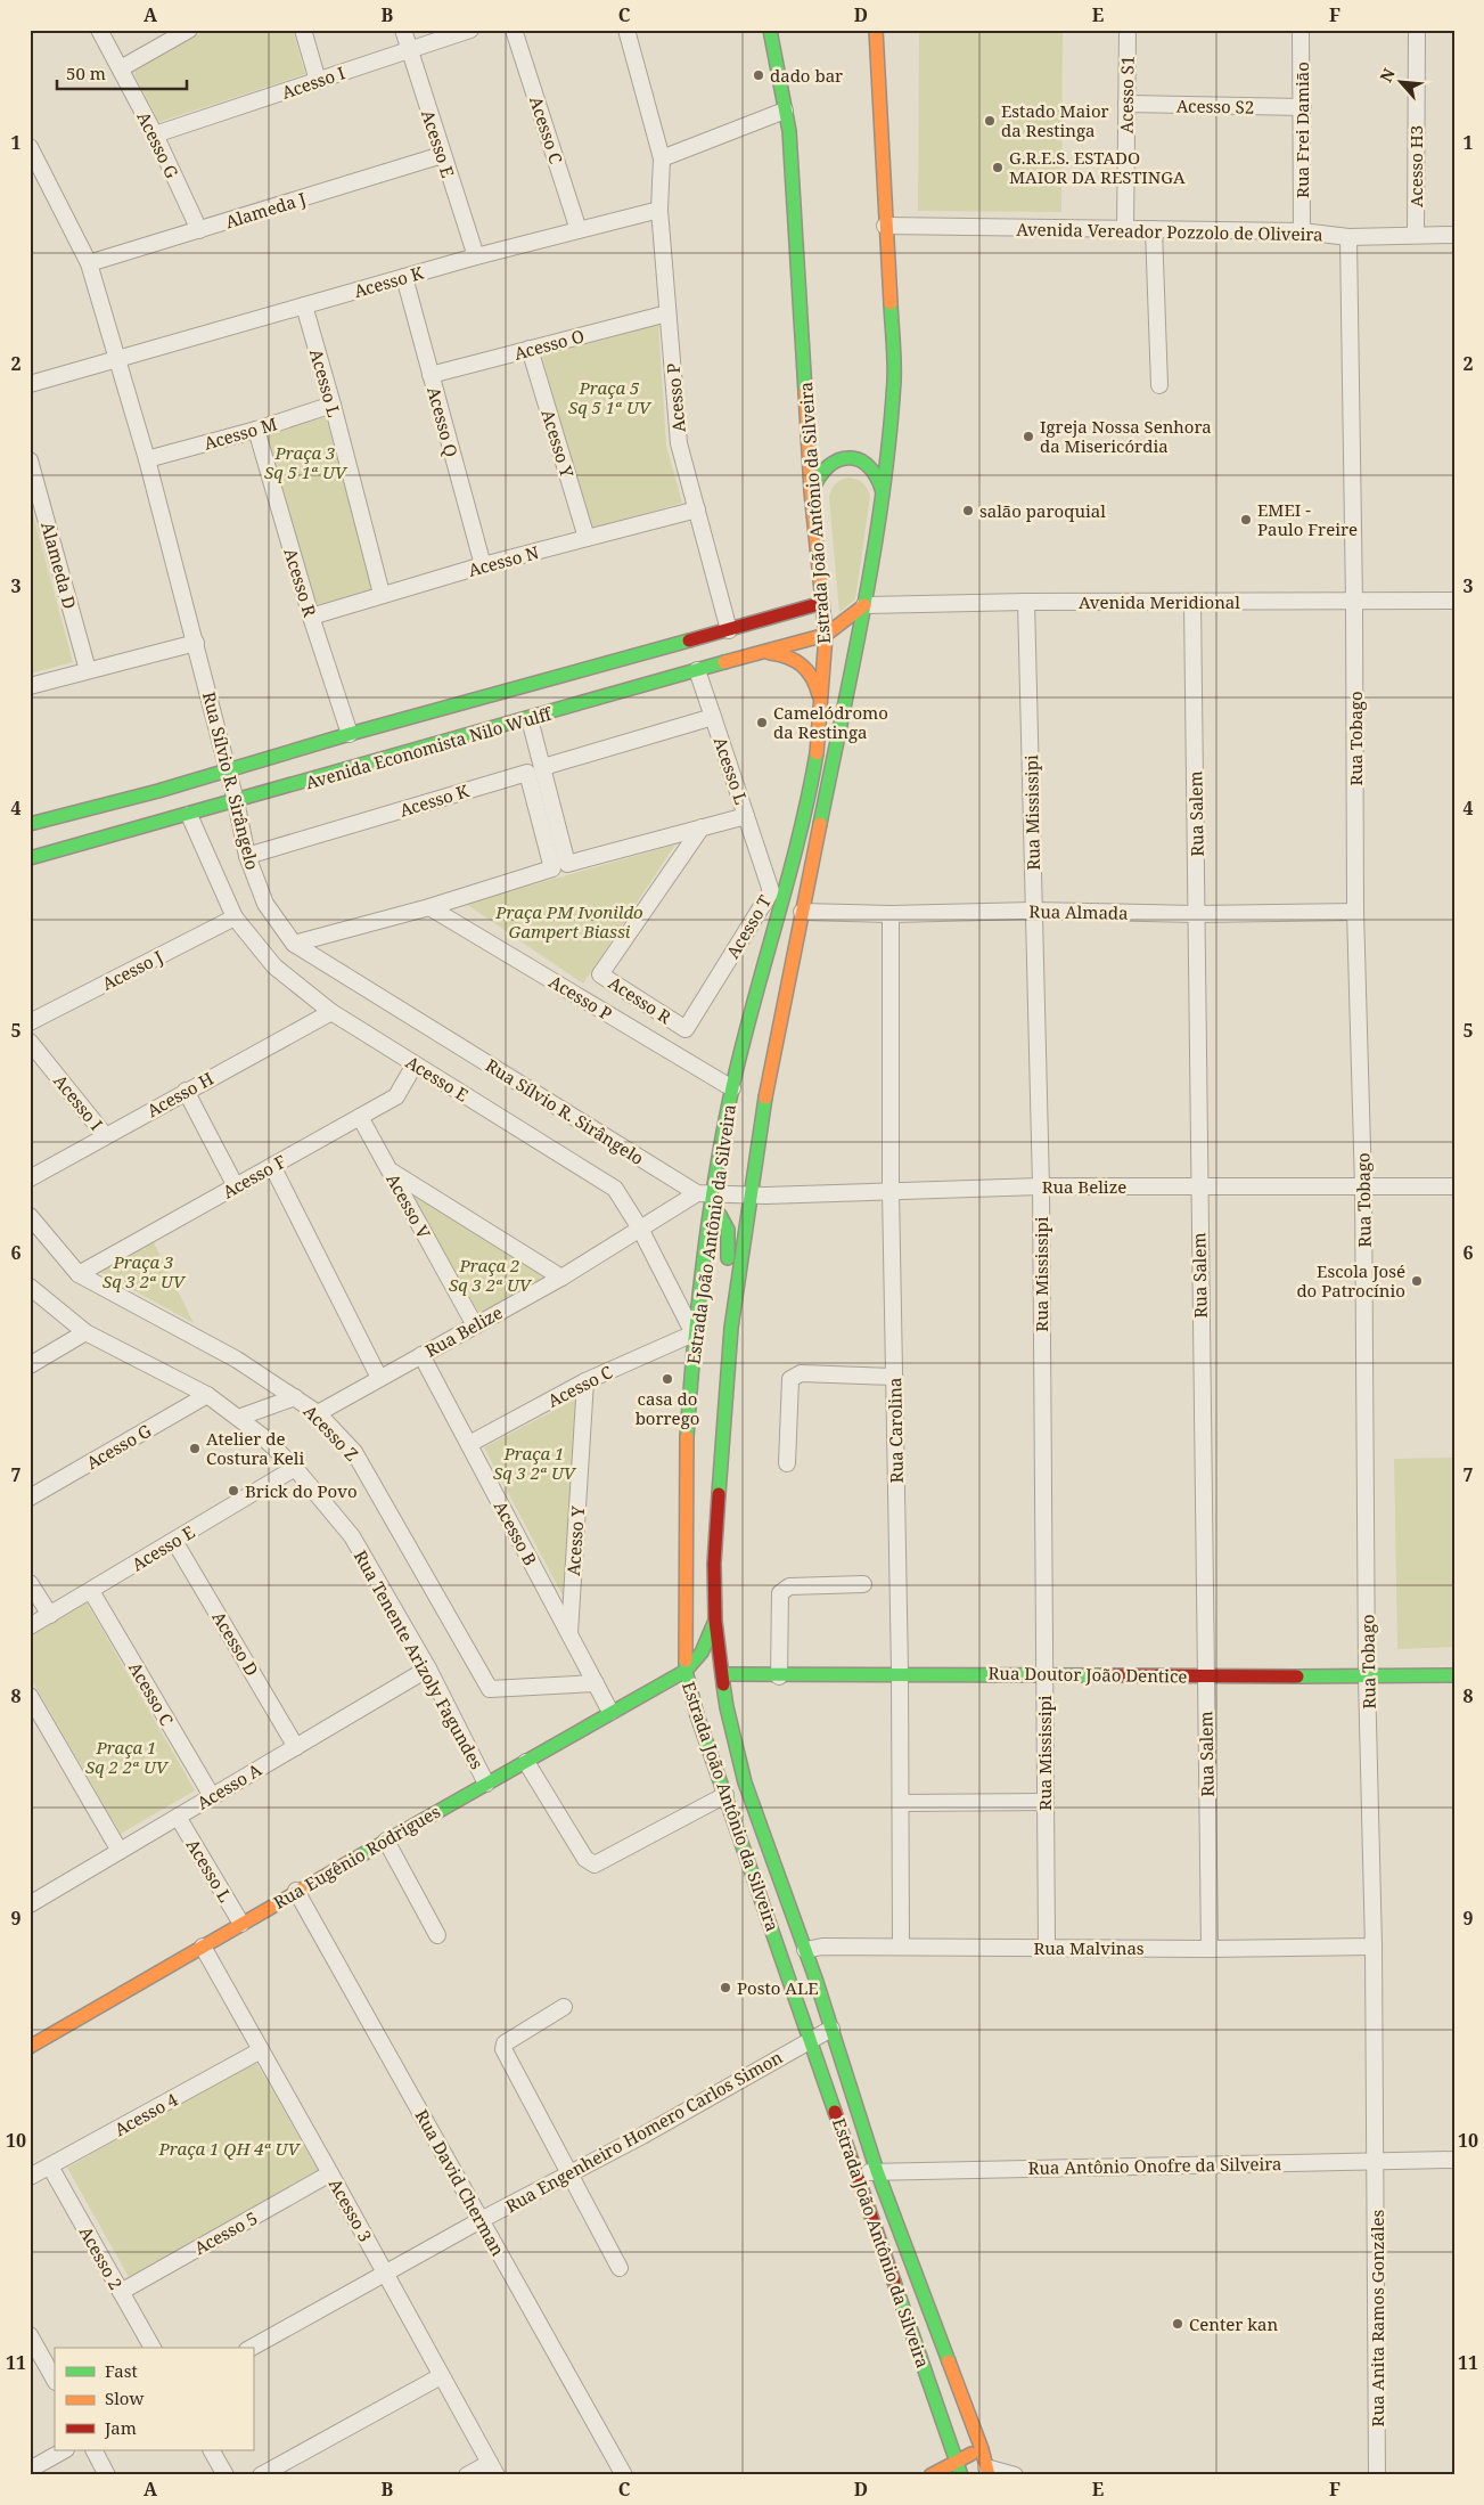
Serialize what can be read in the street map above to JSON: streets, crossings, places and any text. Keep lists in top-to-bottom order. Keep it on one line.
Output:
{"streets":{"main road":["Estrada João Antônio da Silveira","Avenida Economista Nilo Wulff","Rua Doutor João Dentice","Rua Eugênio Rodrigues"],"street":["Acesso I","Acesso S1","Acesso S2","Acesso C","Rua Frei Damião","Acesso E","Acesso G","Acesso H3","Alameda J","Avenida Vereador Pozzolo de Oliveira","Acesso K","Acesso O","Acesso L","Acesso P","Acesso Q","Acesso M","Acesso Y","Acesso N","Alameda D","Acesso R","Avenida Meridional","Rua Tobago","Rua Sílvio R. Sirângelo","Rua Mississipi","Rua Salem","Rua Almada","Acesso T","Acesso J","Acesso H","Acesso F","Rua Belize","Acesso V","Rua Carolina","Acesso Z","Acesso B","Acesso D","Rua Tenente Arizoly Fagundes","Acesso A","Rua Malvinas","Acesso 4","Rua Engenheiro Homero Carlos Simon","Rua Antônio Onofre da Silveira","Rua David Cherman","Acesso 3","Acesso 5","Acesso 2","Rua Anita Ramos Gonzáles"]},"crossings":[["Acesso I","Acesso E"],["Acesso I","Acesso G"],["Acesso I","Acesso H"],["Acesso S1","Acesso S2"],["Acesso S1","Avenida Vereador Pozzolo de Oliveira"],["Acesso S2","Rua Frei Damião"],["Acesso C","Acesso E"],["Acesso C","Acesso K"],["Acesso C","Acesso Y"],["Acesso C","Estrada João Antônio da Silveira"],["Acesso C","Acesso B"],["Acesso C","Acesso A"],["Rua Frei Damião","Avenida Vereador Pozzolo de Oliveira"],["Acesso E","Alameda J"],["Acesso E","Acesso K"],["Acesso E","Estrada João Antônio da Silveira"],["Acesso E","Avenida Economista Nilo Wulff"],["Acesso E","Acesso J"],["Acesso E","Acesso H"],["Acesso E","Acesso F"],["Acesso E","Rua Belize"],["Acesso E","Acesso D"],["Acesso E","Rua Tenente Arizoly Fagundes"],["Acesso G","Alameda J"],["Acesso G","Rua Tenente Arizoly Fagundes"],["Acesso H3","Avenida Vereador Pozzolo de Oliveira"],["Alameda J","Rua Sílvio R. Sirângelo"],["Avenida Vereador Pozzolo de Oliveira","Estrada João Antônio da Silveira"],["Avenida Vereador Pozzolo de Oliveira","Rua Tobago"],["Acesso K","Acesso L"],["Acesso K","Acesso P"],["Acesso K","Acesso Q"],["Acesso K","Rua Sílvio R. Sirângelo"],["Acesso O","Acesso P"],["Acesso O","Acesso Q"],["Acesso O","Acesso Y"],["Acesso L","Acesso M"],["Acesso L","Acesso N"],["Acesso L","Acesso R"],["Acesso L","Acesso T"],["Acesso L","Acesso A"],["Acesso L","Rua Eugênio Rodrigues"],["Acesso P","Estrada João Antônio da Silveira"],["Acesso P","Acesso N"],["Acesso P","Avenida Economista Nilo Wulff"],["Acesso Q","Acesso N"],["Acesso M","Acesso R"],["Acesso M","Rua Sílvio R. Sirângelo"],["Acesso Y","Acesso N"],["Acesso Y","Acesso B"],["Estrada João Antônio da Silveira","Avenida Meridional"],["Estrada João Antônio da Silveira","Avenida Economista Nilo Wulff"],["Estrada João Antônio da Silveira","Rua Sílvio R. Sirângelo"],["Estrada João Antônio da Silveira","Rua Almada"],["Estrada João Antônio da Silveira","Acesso T"],["Estrada João Antônio da Silveira","Rua Belize"],["Estrada João Antônio da Silveira","Rua Doutor João Dentice"],["Estrada João Antônio da Silveira","Rua Eugênio Rodrigues"],["Estrada João Antônio da Silveira","Rua Malvinas"],["Estrada João Antônio da Silveira","Rua Engenheiro Homero Carlos Simon"],["Estrada João Antônio da Silveira","Rua Antônio Onofre da Silveira"],["Acesso N","Acesso R"],["Acesso R","Avenida Economista Nilo Wulff"],["Acesso R","Acesso T"],["Avenida Meridional","Rua Tobago"],["Avenida Meridional","Rua Mississipi"],["Avenida Meridional","Rua Salem"],["Rua Tobago","Rua Almada"],["Rua Tobago","Rua Belize"],["Rua Tobago","Rua Doutor João Dentice"],["Rua Tobago","Rua Malvinas"],["Rua Tobago","Rua Antônio Onofre da Silveira"],["Rua Tobago","Rua Anita Ramos Gonzáles"],["Avenida Economista Nilo Wulff","Rua Sílvio R. Sirângelo"],["Rua Sílvio R. Sirângelo","Rua Belize"],["Rua Mississipi","Rua Almada"],["Rua Mississipi","Rua Belize"],["Rua Mississipi","Rua Doutor João Dentice"],["Rua Mississipi","Rua Malvinas"],["Rua Salem","Rua Almada"],["Rua Salem","Rua Belize"],["Rua Salem","Rua Doutor João Dentice"],["Rua Salem","Rua Malvinas"],["Rua Almada","Rua Carolina"],["Acesso F","Acesso V"],["Acesso F","Acesso Z"],["Rua Belize","Acesso V"],["Rua Belize","Rua Carolina"],["Rua Belize","Acesso Z"],["Rua Belize","Acesso B"],["Rua Carolina","Rua Doutor João Dentice"],["Rua Carolina","Rua Malvinas"],["Acesso Z","Acesso B"],["Acesso B","Rua Eugênio Rodrigues"],["Acesso D","Acesso A"],["Rua Tenente Arizoly Fagundes","Acesso A"],["Rua Tenente Arizoly Fagundes","Rua Eugênio Rodrigues"],["Rua Eugênio Rodrigues","Rua David Cherman"],["Rua Eugênio Rodrigues","Acesso 3"],["Acesso 4","Acesso 3"],["Acesso 4","Acesso 2"],["Rua Engenheiro Homero Carlos Simon","Rua David Cherman"],["Rua Engenheiro Homero Carlos Simon","Acesso 3"],["Rua Antônio Onofre da Silveira","Rua Anita Ramos Gonzáles"],["Acesso 3","Acesso 5"],["Acesso 5","Acesso 2"]],"parks":["Praça 5 Sq 5 1ª UV","Praça 3 Sq 5 1ª UV","Praça PM Ivonildo Gampert Biassi","Praça 3 Sq 3 2ª UV","Praça 2 Sq 3 2ª UV","Praça 1 Sq 3 2ª UV","Praça 1 Sq 2 2ª UV","Praça 1 QH 4ª UV"],"places":["dado bar","Estado Maior da Restinga","G.R.E.S. ESTADO MAIOR DA RESTINGA","Igreja Nossa Senhora da Misericórdia","salão paroquial","EMEI - Paulo Freire","Camelódromo da Restinga","Escola José do Patrocínio","casa do borrego","Atelier de Costura Keli","Brick do Povo","Posto ALE","Center kan"],"legend":["Fast","Slow","Jam"],"scale_bar":"50 m","north":"top left","grid":{"columns":["A","B","C","D","E","F"],"rows":["1","2","3","4","5","6","7","8","9","10","11"]}}
